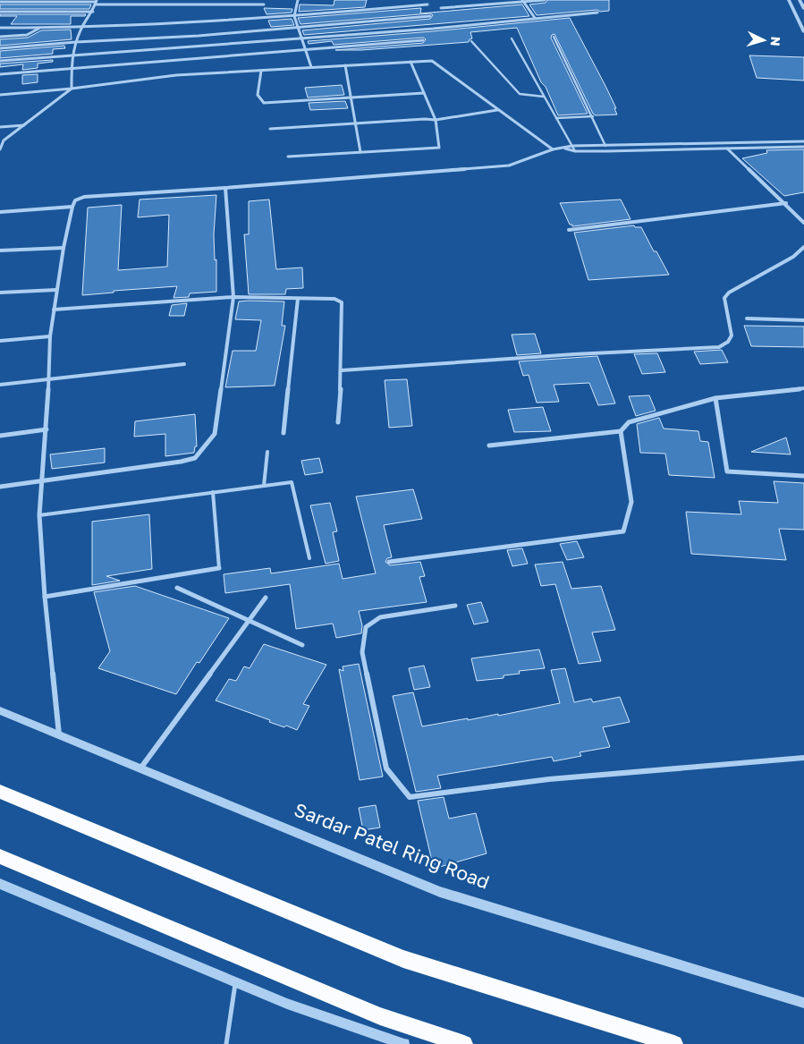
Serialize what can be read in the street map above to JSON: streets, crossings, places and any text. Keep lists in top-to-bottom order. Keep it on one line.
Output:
{"streets":{"street":["Sardar Patel Ring Road"]},"north":"right"}
